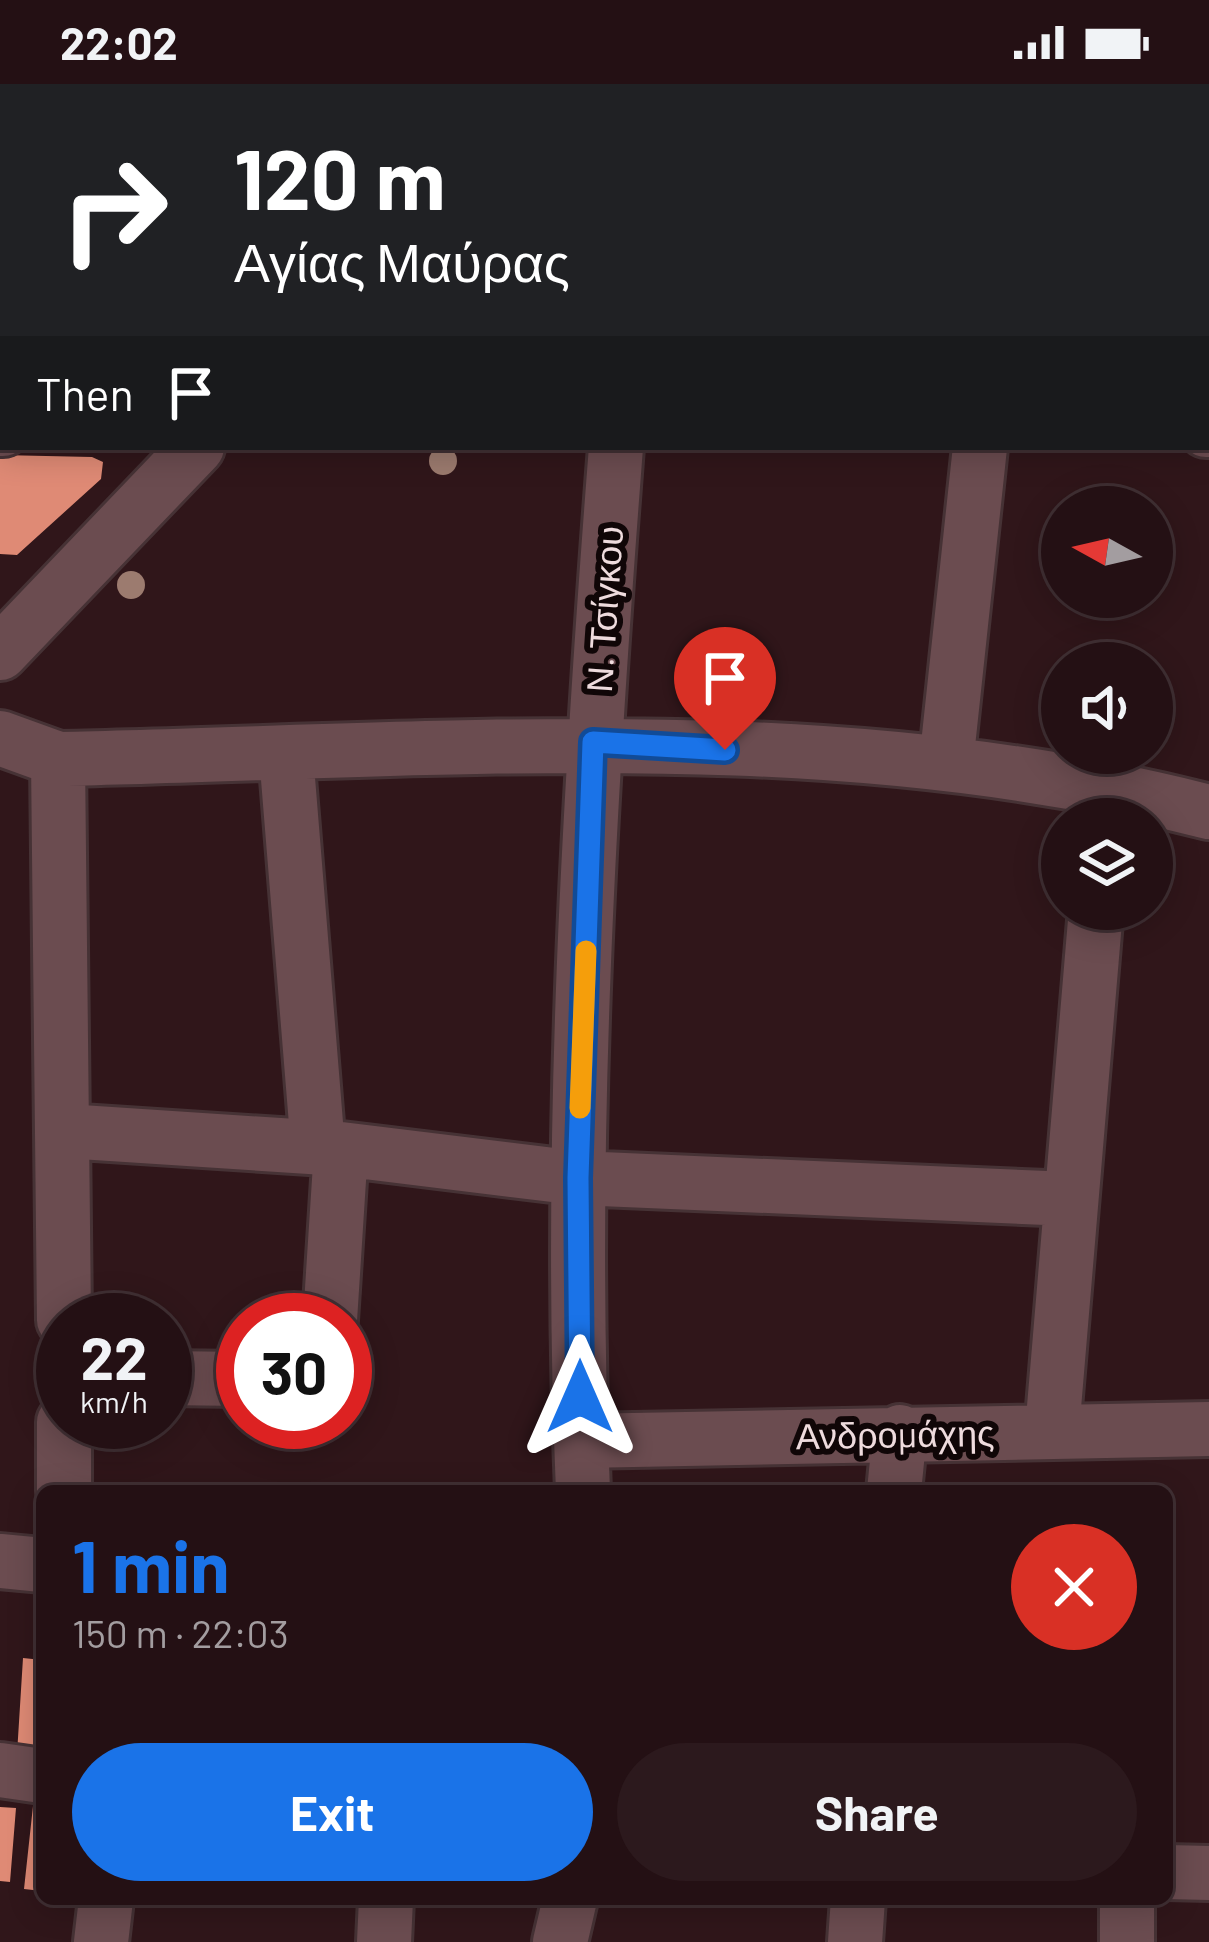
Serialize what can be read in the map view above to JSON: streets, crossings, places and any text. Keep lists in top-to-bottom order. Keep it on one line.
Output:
{"streets":{"street":["Ν. Τσίγκου","Ανδρομάχης"]},"crossings":[["Ν. Τσίγκου","Ανδρομάχης"]],"north":"left","page":{"status":"22:02","turn":["120 m","Αγίας Μαύρας"],"then":"Then","speed":"22 km/h","limit":"30","heading":["1 min","150 m · 22:03"],"buttons":["Exit","Share"]}}
